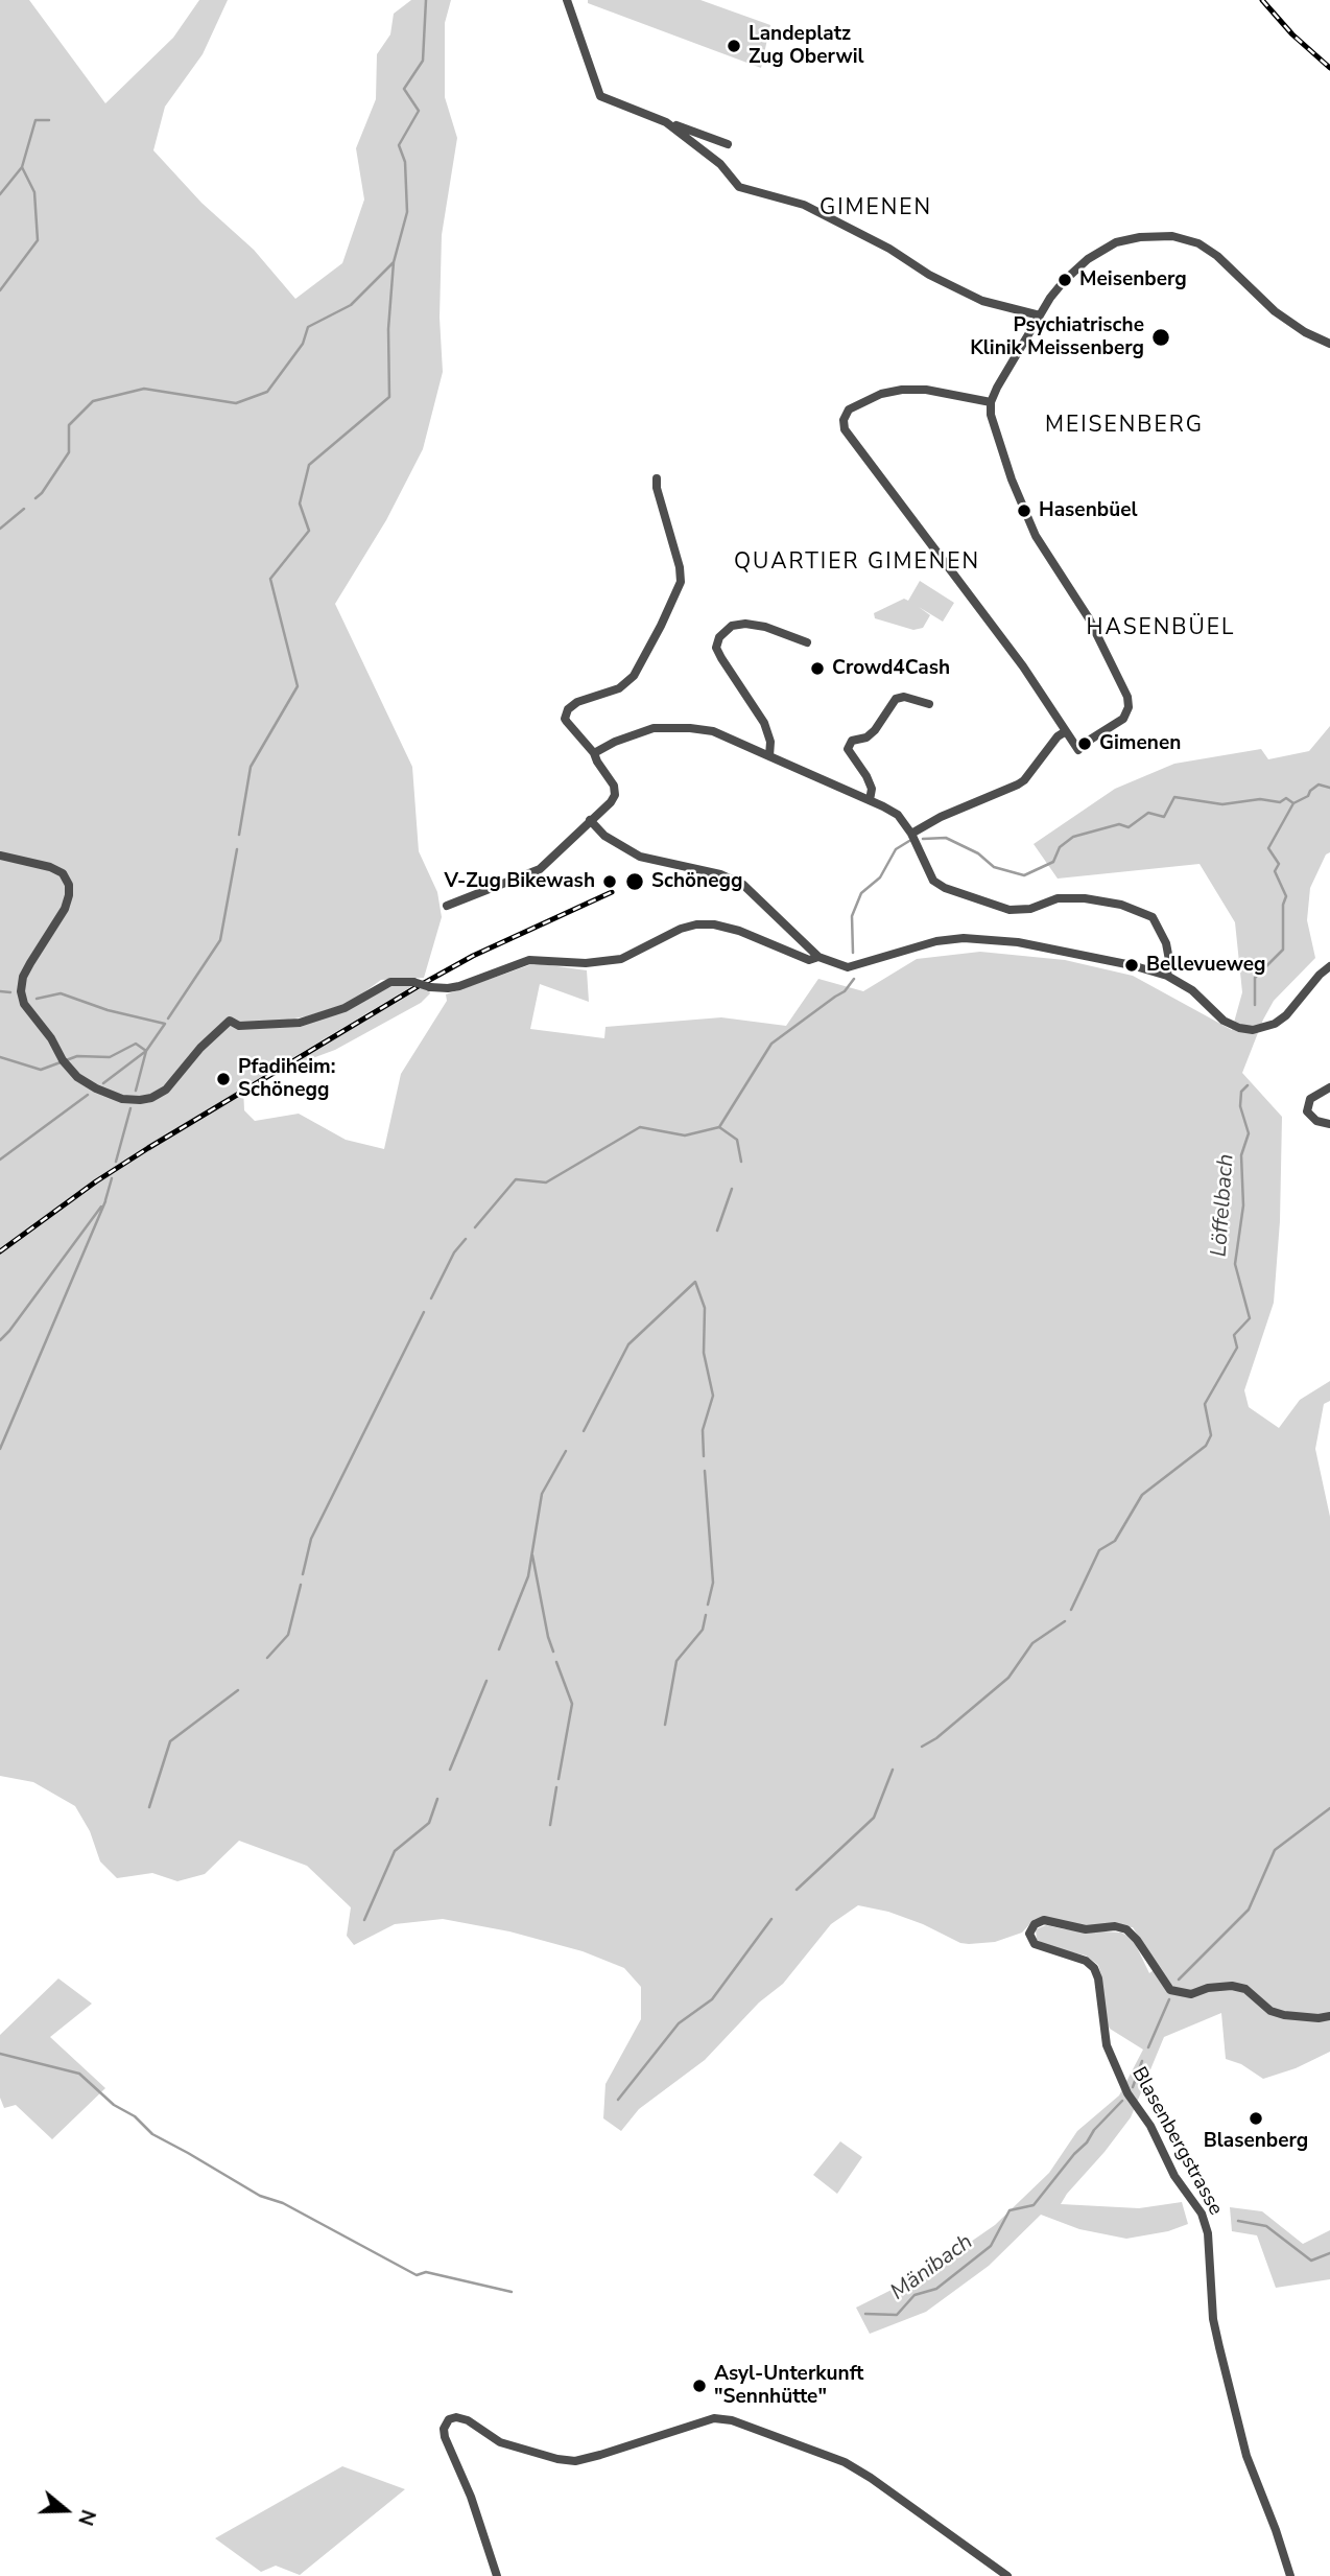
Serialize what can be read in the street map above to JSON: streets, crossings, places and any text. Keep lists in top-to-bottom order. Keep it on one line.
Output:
{"streets":{"street":["Blasenbergstrasse"]},"districts":["GIMENEN","MEISENBERG","QUARTIER GIMENEN","HASENBÜEL"],"water":["Löffelbach","Mänibach"],"places":["Landeplatz Zug Oberwil","Meisenberg","Psychiatrische Klinik Meissenberg","Hasenbüel","Crowd4Cash","Gimenen","V-Zug Bikewash","Schönegg","Bellevueweg","Pfadiheim: Schönegg","Blasenberg","Asyl-Unterkunft \"Sennhütte\""],"north":"right"}
